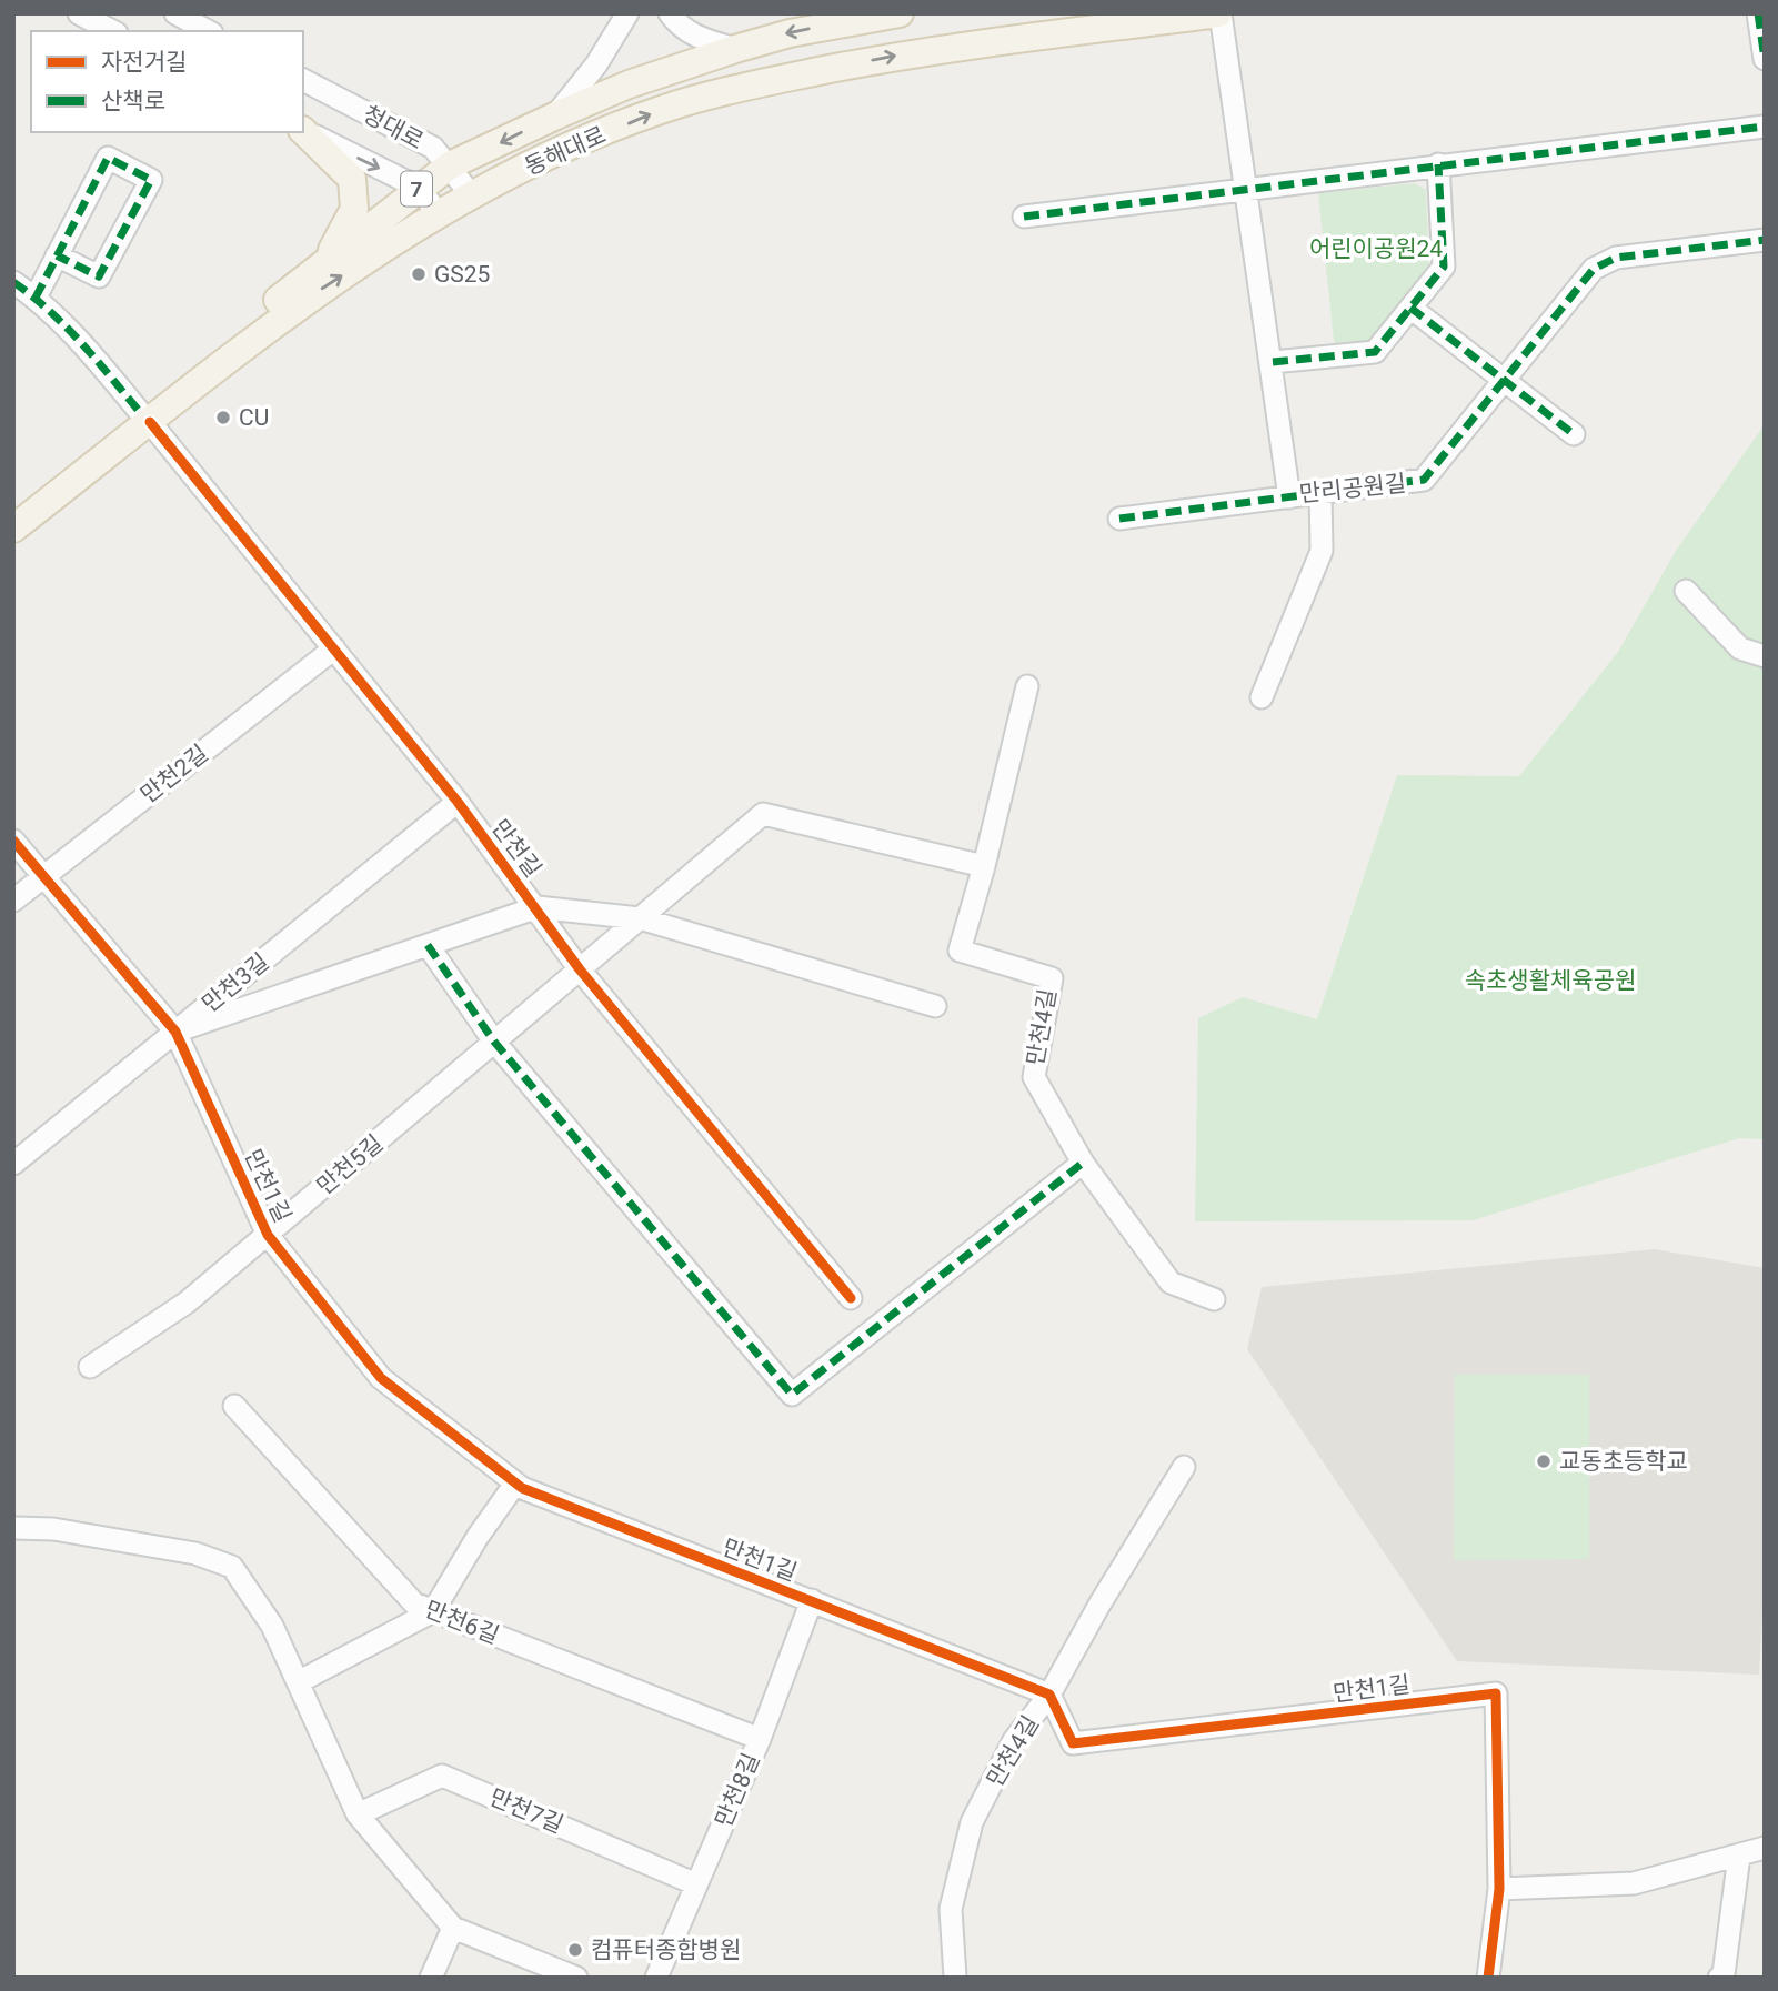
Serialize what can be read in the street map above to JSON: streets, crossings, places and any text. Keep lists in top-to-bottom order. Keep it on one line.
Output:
{"streets":{"main road":["동해대로","7"],"street":["청대로","만리공원길","만천2길","만천길","만천3길","만천4길","만천5길","만천1길","만천6길","만천8길","만천7길"]},"crossings":[["청대로","동해대로"],["동해대로","만리공원길"],["동해대로","만천길"],["만천2길","만천길"],["만천2길","만천1길"],["만천길","만천3길"],["만천길","만천5길"],["만천길","만천1길"],["만천3길","만천1길"],["만천4길","만천1길"],["만천5길","만천1길"],["만천1길","만천8길"],["만천6길","만천8길"],["만천8길","만천7길"]],"parks":["어린이공원24","속초생활체육공원"],"places":["GS25","CU","교동초등학교","컴퓨터종합병원"],"legend":["자전거길","산책로"]}
